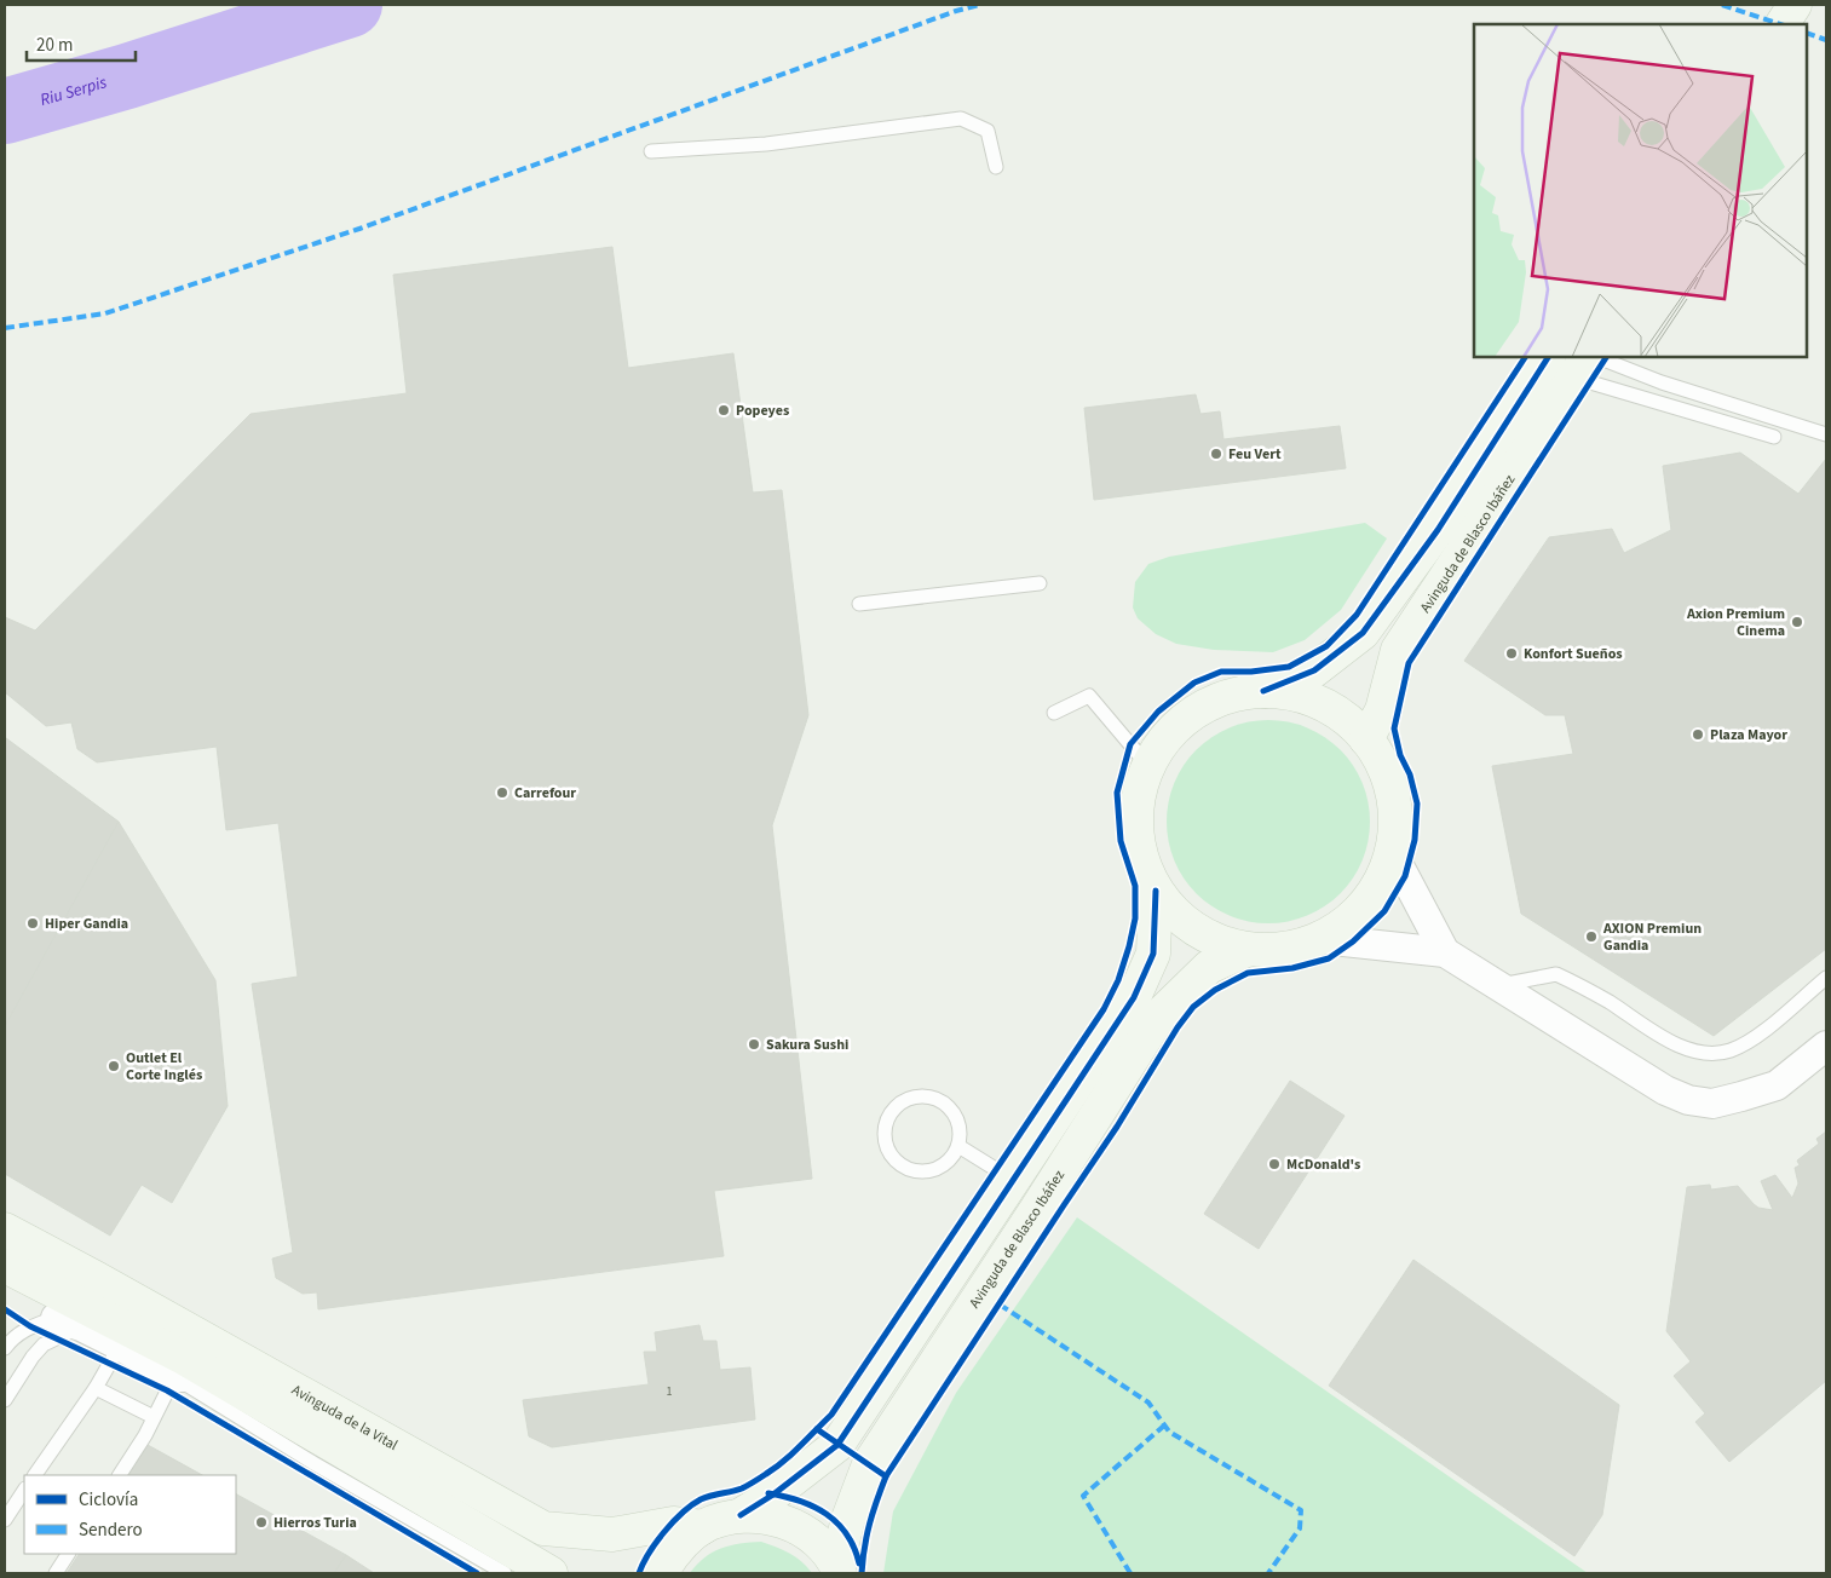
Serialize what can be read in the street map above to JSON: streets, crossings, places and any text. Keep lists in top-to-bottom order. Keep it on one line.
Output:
{"streets":{"main road":["Avinguda de Blasco Ibáñez","Avinguda de la Vital"]},"water":["Riu Serpis"],"places":["Popeyes","Feu Vert","Axion Premium Cinema","Konfort Sueños","Plaza Mayor","Carrefour","Hiper Gandia","AXION Premiun Gandia","Sakura Sushi","Outlet El Corte Inglés","McDonald's","Hierros Turia"],"house_numbers":["1"],"legend":["Ciclovía","Sendero"],"scale_bar":"20 m"}
